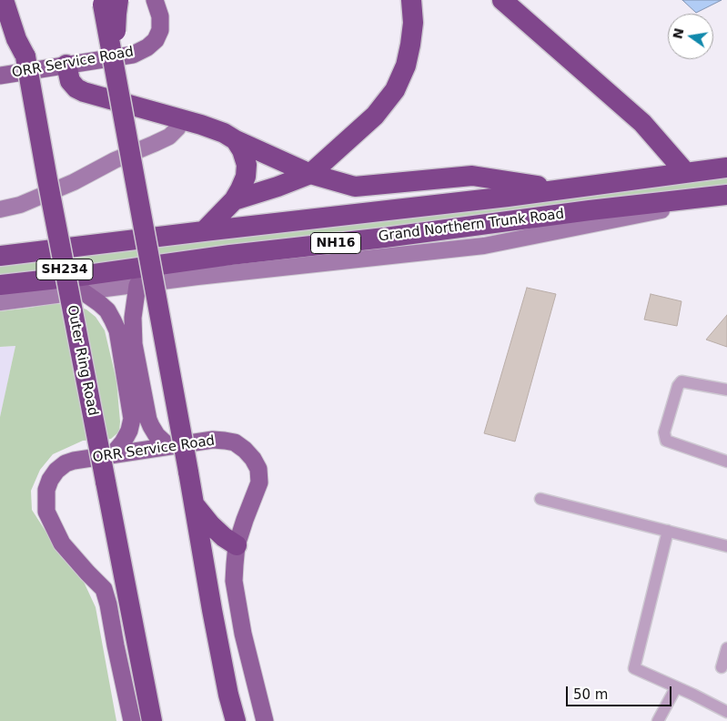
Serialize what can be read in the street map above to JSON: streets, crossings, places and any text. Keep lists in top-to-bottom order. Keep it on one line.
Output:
{"streets":{"highway":["Grand Northern Trunk Road","NH16","SH234","Outer Ring Road"],"main road":["ORR Service Road"]},"scale_bar":"50 m","north":"left"}
